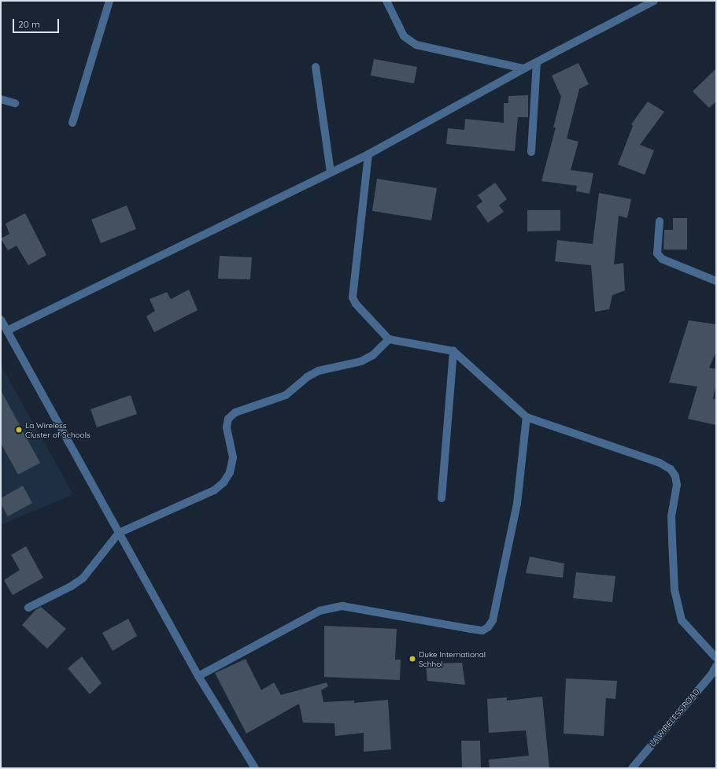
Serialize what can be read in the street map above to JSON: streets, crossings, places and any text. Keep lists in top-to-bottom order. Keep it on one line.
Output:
{"streets":{"street":["LA WIRELESS ROAD"]},"places":["La Wireless Cluster of Schools","Duke International Schhol"],"scale_bar":"20 m"}
